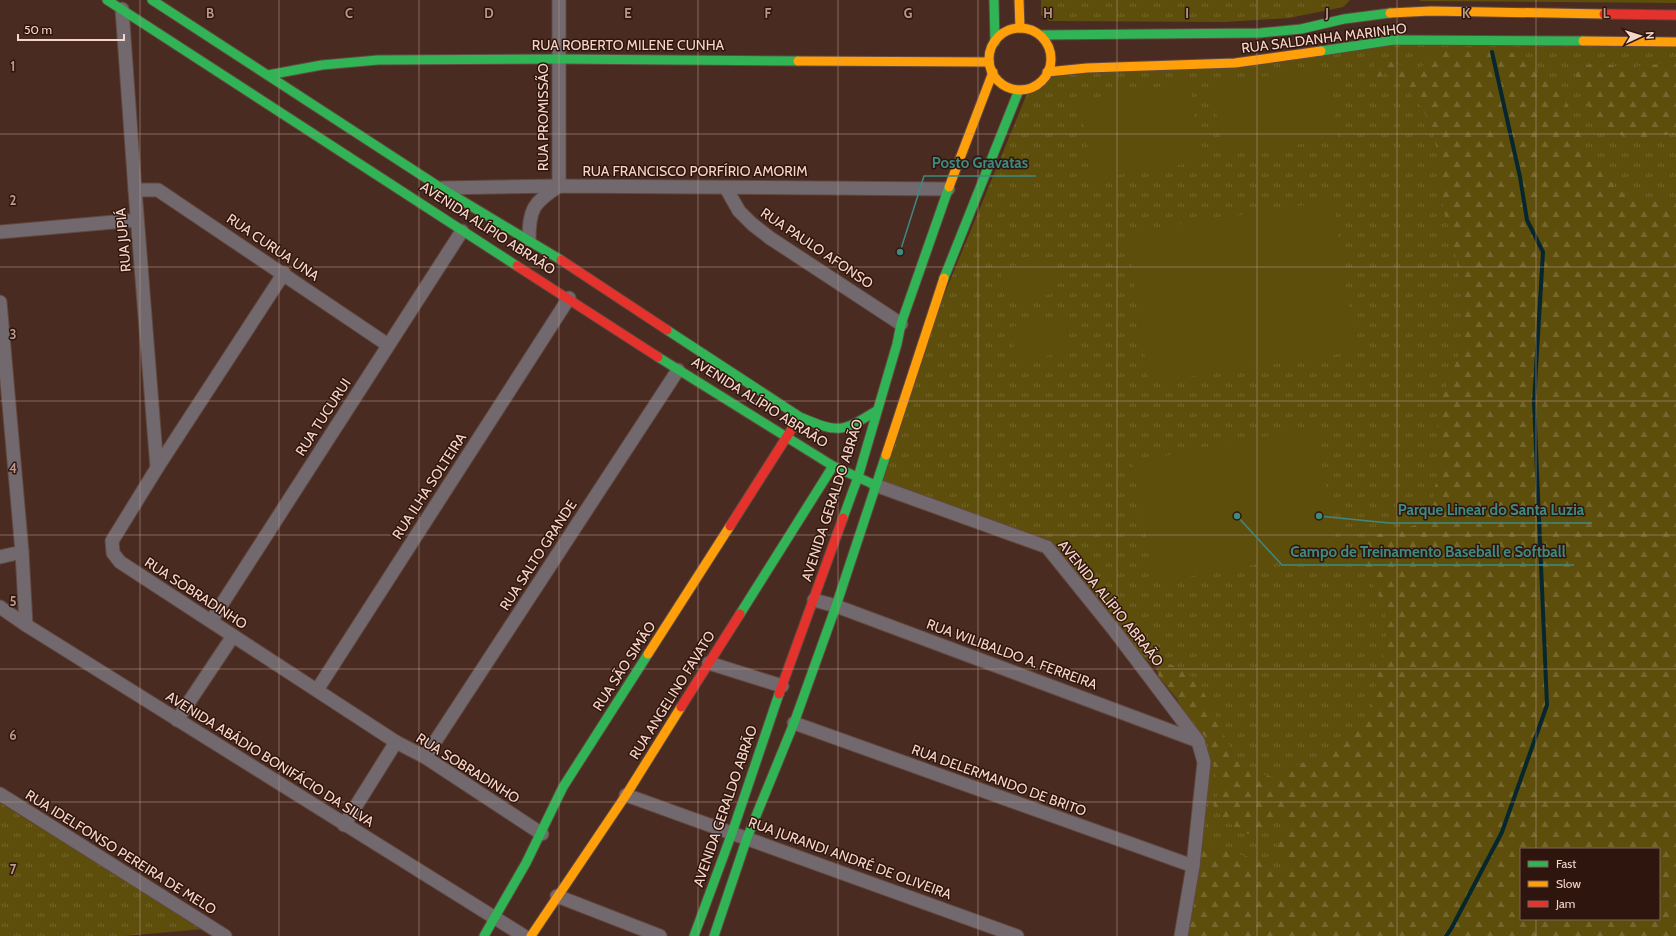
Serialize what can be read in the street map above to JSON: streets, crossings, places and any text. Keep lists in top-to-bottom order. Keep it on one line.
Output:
{"streets":{"street":["RUA SALDANHA MARINHO","RUA ROBERTO MILENE CUNHA","RUA PROMISSÃO","RUA FRANCISCO PORFÍRIO AMORIM","AVENIDA ALÍPIO ABRAÃO","RUA JUPIÁ","RUA CURUA UNA","RUA PAULO AFONSO","RUA TUCURUI","RUA ILHA SOLTEIRA","AVENIDA GERALDO ABRÃO","RUA SALTO GRANDE","RUA SOBRADINHO","RUA WILIBALDO A. FERREIRA","RUA SÃO SIMÃO","RUA ANGELINO FAVATO","AVENIDA ABÁDIO BONIFÁCIO DA SILVA","RUA DELERMANDO DE BRITO","RUA IDELFONSO PEREIRA DE MELO","RUA JURANDI ANDRÉ DE OLIVEIRA"]},"crossings":[["RUA SALDANHA MARINHO","RUA ROBERTO MILENE CUNHA"],["RUA SALDANHA MARINHO","AVENIDA GERALDO ABRÃO"],["RUA ROBERTO MILENE CUNHA","RUA PROMISSÃO"],["RUA ROBERTO MILENE CUNHA","AVENIDA ALÍPIO ABRAÃO"],["RUA ROBERTO MILENE CUNHA","AVENIDA GERALDO ABRÃO"],["RUA PROMISSÃO","RUA FRANCISCO PORFÍRIO AMORIM"],["RUA PROMISSÃO","AVENIDA ALÍPIO ABRAÃO"],["RUA FRANCISCO PORFÍRIO AMORIM","AVENIDA ALÍPIO ABRAÃO"],["RUA FRANCISCO PORFÍRIO AMORIM","RUA PAULO AFONSO"],["RUA FRANCISCO PORFÍRIO AMORIM","AVENIDA GERALDO ABRÃO"],["AVENIDA ALÍPIO ABRAÃO","RUA JUPIÁ"],["AVENIDA ALÍPIO ABRAÃO","RUA TUCURUI"],["AVENIDA ALÍPIO ABRAÃO","RUA ILHA SOLTEIRA"],["AVENIDA ALÍPIO ABRAÃO","AVENIDA GERALDO ABRÃO"],["AVENIDA ALÍPIO ABRAÃO","RUA SALTO GRANDE"],["AVENIDA ALÍPIO ABRAÃO","RUA WILIBALDO A. FERREIRA"],["AVENIDA ALÍPIO ABRAÃO","RUA SÃO SIMÃO"],["AVENIDA ALÍPIO ABRAÃO","RUA ANGELINO FAVATO"],["AVENIDA ALÍPIO ABRAÃO","RUA DELERMANDO DE BRITO"],["RUA JUPIÁ","RUA CURUA UNA"],["RUA JUPIÁ","RUA SOBRADINHO"],["RUA CURUA UNA","RUA TUCURUI"],["RUA CURUA UNA","RUA SOBRADINHO"],["RUA PAULO AFONSO","AVENIDA GERALDO ABRÃO"],["RUA TUCURUI","RUA SOBRADINHO"],["RUA ILHA SOLTEIRA","RUA SOBRADINHO"],["AVENIDA GERALDO ABRÃO","RUA WILIBALDO A. FERREIRA"],["AVENIDA GERALDO ABRÃO","RUA JURANDI ANDRÉ DE OLIVEIRA"],["RUA SALTO GRANDE","RUA SOBRADINHO"],["RUA SOBRADINHO","RUA SÃO SIMÃO"],["RUA SÃO SIMÃO","AVENIDA ABÁDIO BONIFÁCIO DA SILVA"],["RUA ANGELINO FAVATO","RUA JURANDI ANDRÉ DE OLIVEIRA"]],"places":["Posto Gravatas","Campo de Treinamento Baseball e Softball","Parque Linear do Santa Luzia"],"legend":["Fast","Slow","Jam"],"scale_bar":"50 m","north":"right","grid":{"columns":["B","C","D","E","F","G","H","I","J","K","L"],"rows":["1","2","3","4","5","6","7"]}}
